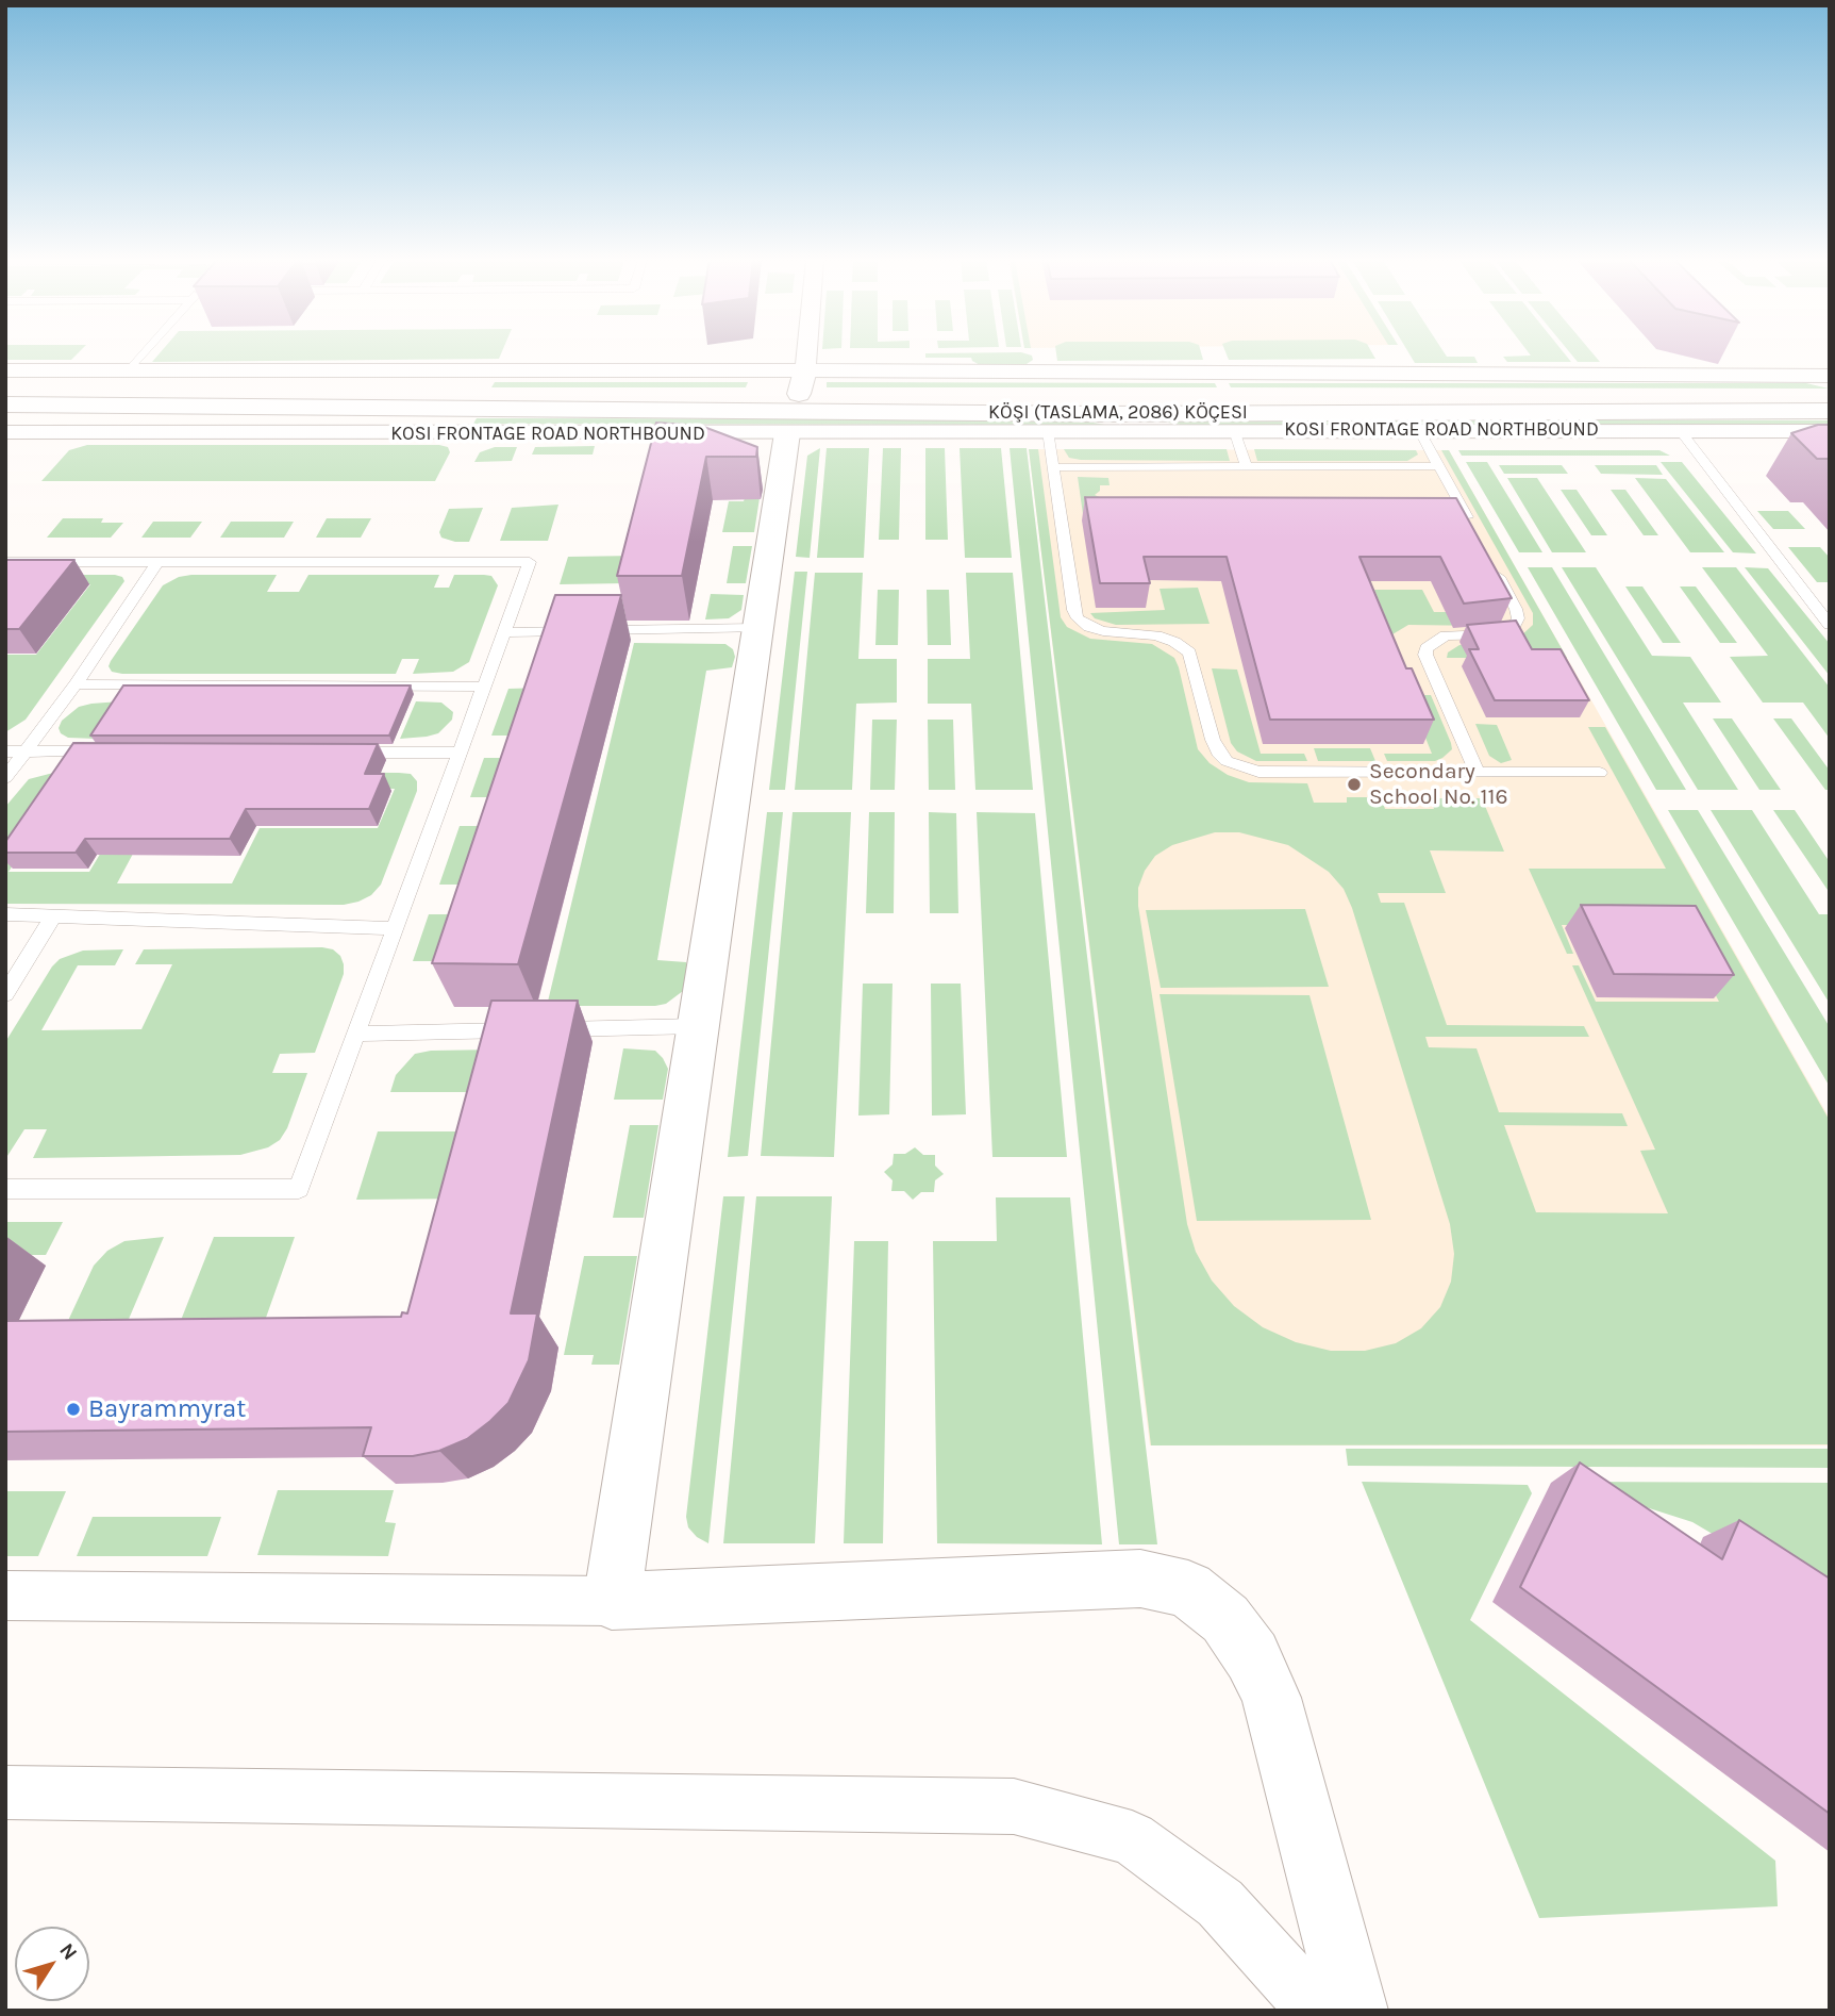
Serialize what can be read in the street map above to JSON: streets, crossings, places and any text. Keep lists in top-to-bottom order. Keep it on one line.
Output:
{"streets":{"main road":["KÖŞI (TASLAMA, 2086) KÖÇESI"],"street":["KOSI FRONTAGE ROAD NORTHBOUND"]},"crossings":[["KÖŞI (TASLAMA, 2086) KÖÇESI","KOSI FRONTAGE ROAD NORTHBOUND"]],"places":["Secondary School No. 116","Bayrammyrat"],"north":"top right"}
